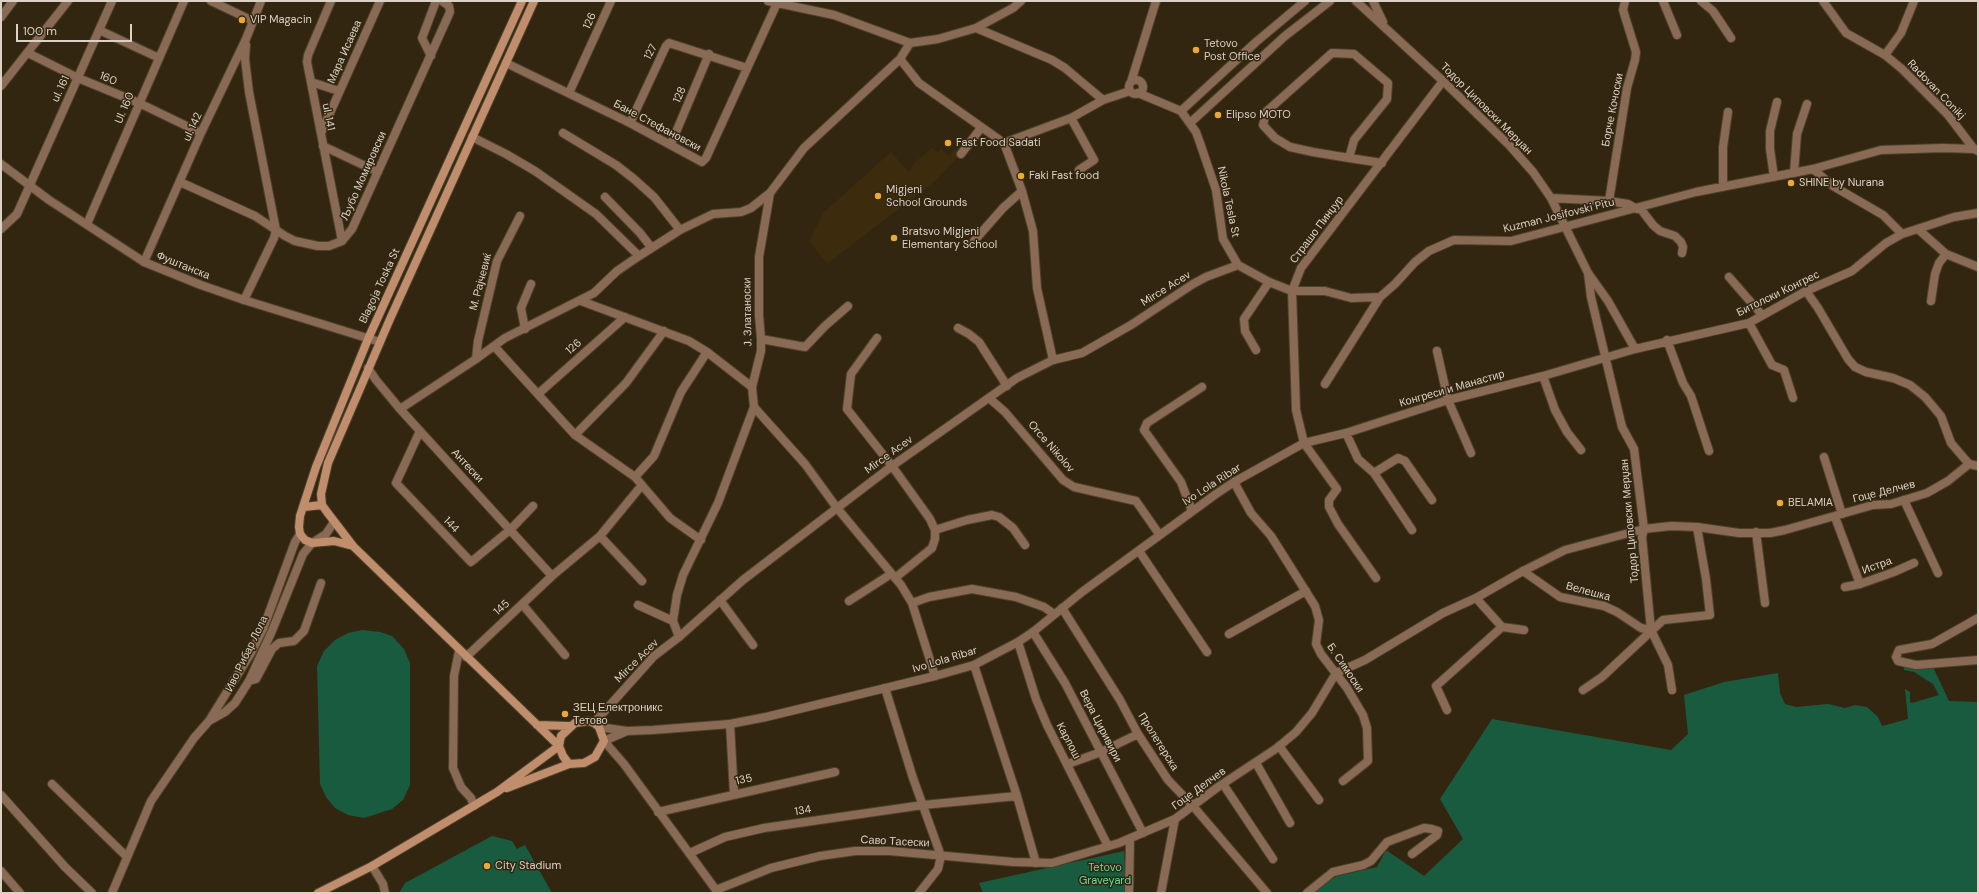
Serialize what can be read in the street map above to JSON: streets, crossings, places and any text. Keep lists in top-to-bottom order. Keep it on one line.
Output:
{"streets":{"main road":["Blagoja Toska St"],"street":["126","Мара Исаева","127","160","ul. 161","Radovan Conikj","128","Ul. 160","Тодор Циповски Мерџан","Борче Кочоски","ul. 141","Бане Стефановски","ul. 142","Љубо Момировски","Nikola Tesla St","Kuzman Josifovski Pitu","Страшо Пинџур","Фуштанска","М. Рајчевиќ","Mirce Acev","Битолски Конгрес","Ј. Златаноски","Конгреси и Манастир","Orce Nikolov","Антески","Ivo Lola Ribar","Гоце Делчев","144","Истра","Велешка","145","Иво Рибар Лола","Б. Симоски","Вера Циривири","Карпош","Пролетерска","135","134","Саво Тасески"]},"crossings":[["126","Бане Стефановски"],["Мара Исаева","ul. 141"],["127","128"],["127","Бане Стефановски"],["160","ul. 161"],["160","Ul. 160"],["160","ul. 142"],["ul. 161","Фуштанска"],["Radovan Conikj","Kuzman Josifovski Pitu"],["128","Бане Стефановски"],["Ul. 160","Фуштанска"],["Тодор Циповски Мерџан","Kuzman Josifovski Pitu"],["Тодор Циповски Мерџан","Страшо Пинџур"],["Тодор Циповски Мерџан","Битолски Конгрес"],["Тодор Циповски Мерџан","Конгреси и Манастир"],["Тодор Циповски Мерџан","Гоце Делчев"],["Тодор Циповски Мерџан","Велешка"],["Борче Кочоски","Kuzman Josifovski Pitu"],["ul. 141","Љубо Момировски"],["Бане Стефановски","Blagoja Toska St"],["ul. 142","Фуштанска"],["Nikola Tesla St","Mirce Acev"],["Страшо Пинџур","Конгреси и Манастир"],["Страшо Пинџур","Ivo Lola Ribar"],["Фуштанска","Blagoja Toska St"],["Blagoja Toska St","Антески"],["Blagoja Toska St","Иво Рибар Лола"],["Mirce Acev","Ј. Златаноски"],["Mirce Acev","Orce Nikolov"],["Битолски Конгрес","Конгреси и Манастир"],["Конгреси и Манастир","Ivo Lola Ribar"],["Orce Nikolov","Ivo Lola Ribar"],["Антески","144"],["Антески","145"],["Ivo Lola Ribar","Б. Симоски"],["Ivo Lola Ribar","Вера Циривири"],["Ivo Lola Ribar","Карпош"],["Ivo Lola Ribar","Пролетерска"],["Гоце Делчев","Велешка"],["Гоце Делчев","Б. Симоски"],["Гоце Делчев","Вера Циривири"],["Гоце Делчев","Карпош"],["Гоце Делчев","Пролетерска"],["Гоце Делчев","Саво Тасески"]],"parks":["Tetovo Graveyard"],"places":["VIP Magacin","Tetovo Post Office","Elipso MOTO","Fast Food Sadati","Faki Fast food","SHINE by Nurana","Migjeni School Grounds","Bratsvo Migjeni Elementary School","BELAMIA","ЗЕЦ Електроникс Тетово","City Stadium"],"scale_bar":"100 m"}
